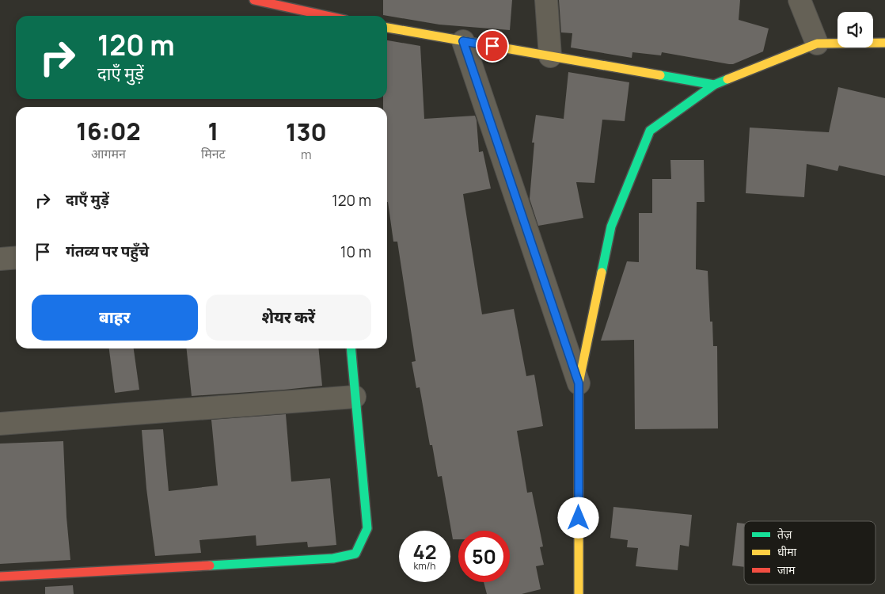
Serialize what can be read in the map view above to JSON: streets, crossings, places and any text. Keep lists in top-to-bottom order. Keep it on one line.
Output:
{"legend":["तेज़","धीमा","जाम"],"page":{"turn":["120 m","दाएँ मुड़ें"],"eta":["16:02","आगमन","1","मिनट","130","m"],"list":[{"name":"दाएँ मुड़ें","value":"120 m"},{"name":"गंतव्य पर पहुँचे","value":"10 m"}],"buttons":["बाहर","शेयर करें"],"speed":"42 km/h","limit":"50"}}
